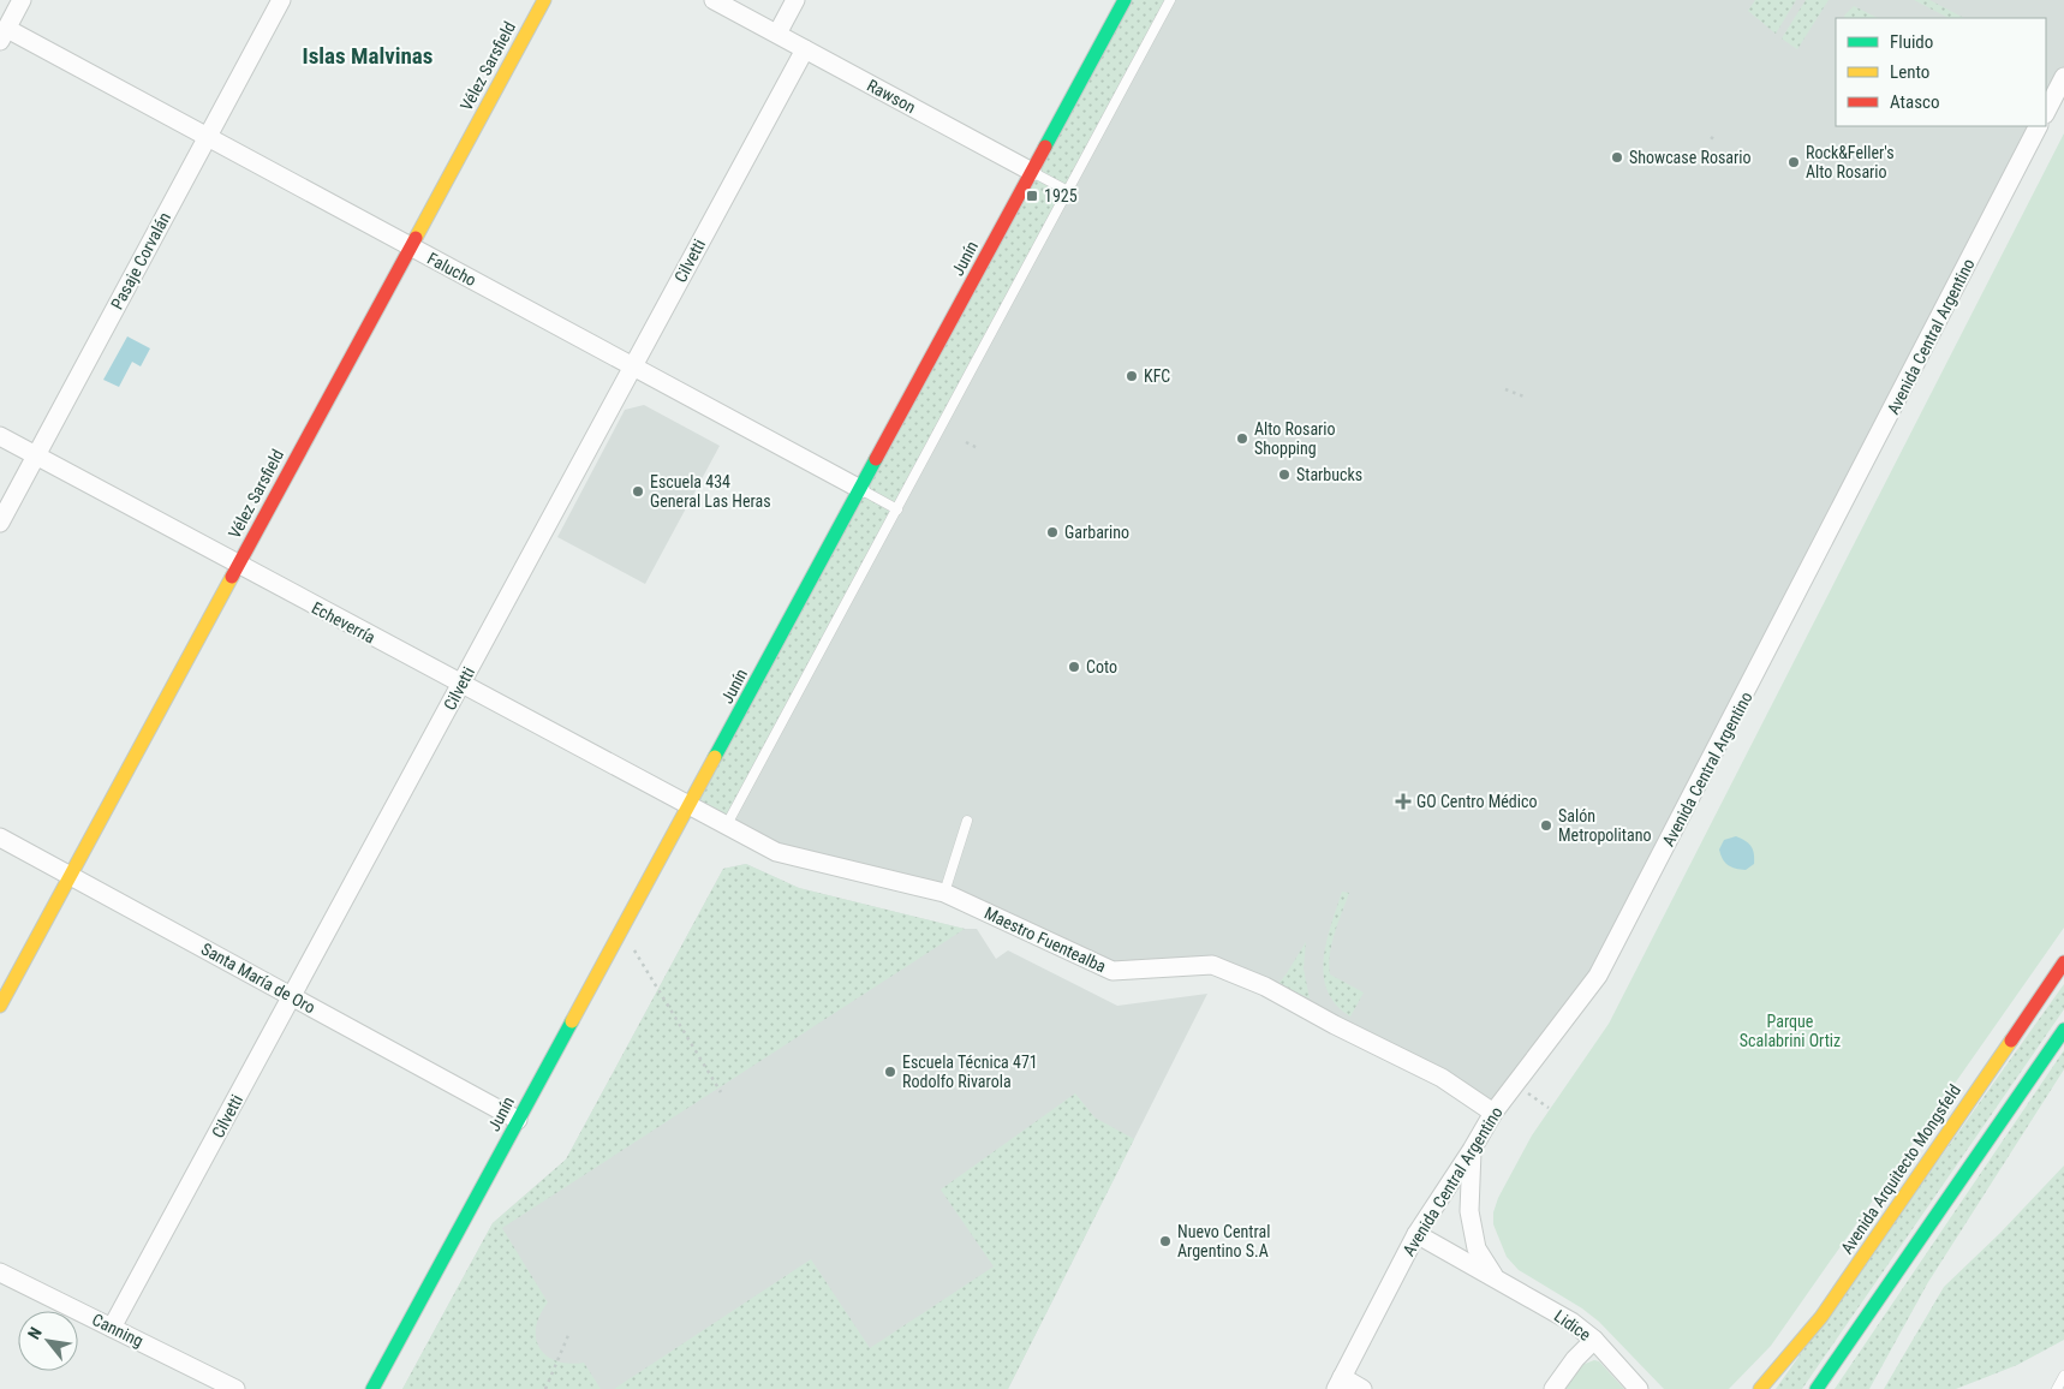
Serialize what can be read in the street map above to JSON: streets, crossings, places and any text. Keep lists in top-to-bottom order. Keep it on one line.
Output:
{"streets":{"main road":["Vélez Sarsfield","Junín","Avenida Arquitecto Mongsfeld"],"street":["Rawson","Pasaje Corvalán","Cilvetti","Falucho","Avenida Central Argentino","Echeverría","Maestro Fuentealba","Santa María de Oro","Lidice","Canning"]},"crossings":[["Vélez Sarsfield","Falucho"],["Vélez Sarsfield","Echeverría"],["Vélez Sarsfield","Santa María de Oro"],["Rawson","Junín"],["Rawson","Cilvetti"],["Junín","Falucho"],["Junín","Echeverría"],["Junín","Maestro Fuentealba"],["Junín","Santa María de Oro"],["Pasaje Corvalán","Falucho"],["Pasaje Corvalán","Echeverría"],["Cilvetti","Falucho"],["Cilvetti","Echeverría"],["Cilvetti","Santa María de Oro"],["Cilvetti","Canning"],["Avenida Central Argentino","Maestro Fuentealba"],["Avenida Central Argentino","Lidice"],["Echeverría","Maestro Fuentealba"]],"districts":["Islas Malvinas"],"parks":["Parque Scalabrini Ortiz"],"places":{"other":["Showcase Rosario","Rock&Feller's Alto Rosario","KFC","Alto Rosario Shopping","Starbucks","Escuela 434 General Las Heras","Garbarino","Coto","Salón Metropolitano","Escuela Técnica 471 Rodolfo Rivarola","Nuevo Central Argentino S.A"],"transit":["1925"],"health":["GO Centro Médico"]},"legend":["Fluido","Lento","Atasco"],"north":"top left"}
